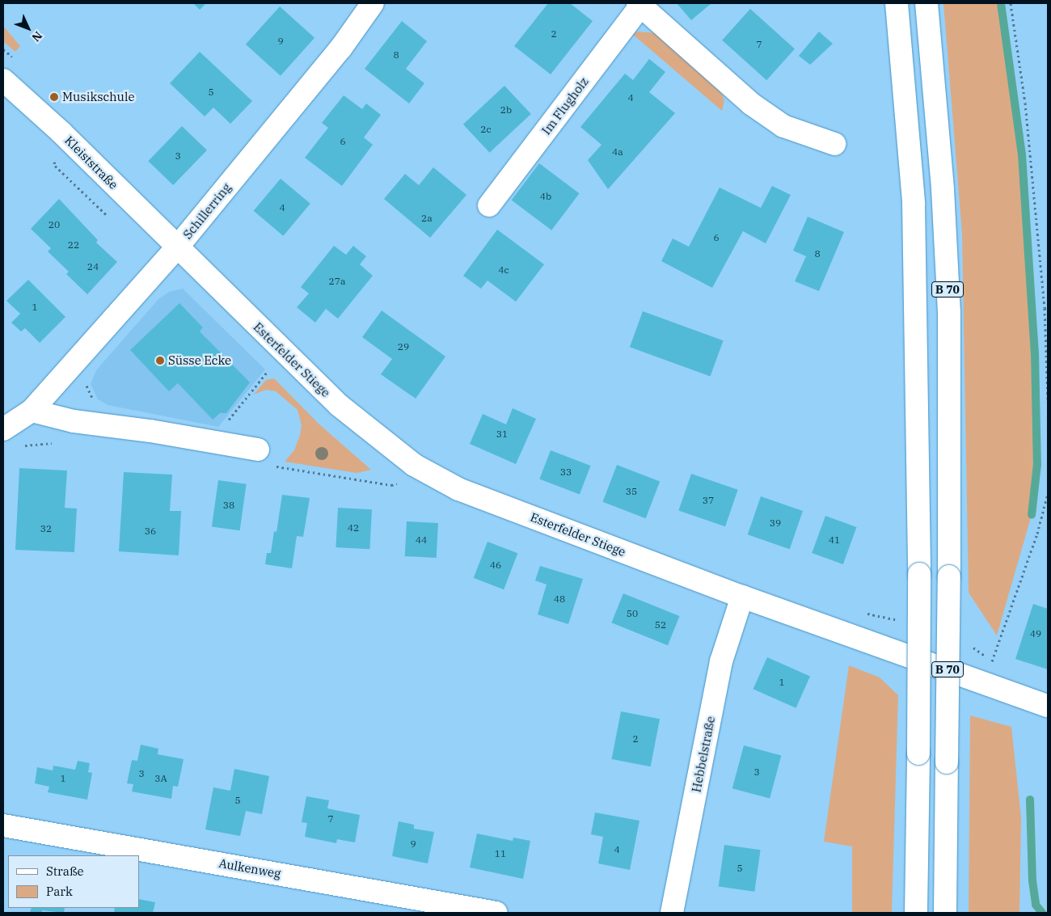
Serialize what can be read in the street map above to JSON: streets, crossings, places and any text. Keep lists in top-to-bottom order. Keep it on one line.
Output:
{"streets":{"main road":["Im Flugholz","Kleiststraße","Schillerring","B 70","Esterfelder Stiege","Hebbelstraße","Aulkenweg"]},"crossings":[["Kleiststraße","Schillerring"],["Kleiststraße","Esterfelder Stiege"],["Schillerring","Esterfelder Stiege"],["Esterfelder Stiege","Hebbelstraße"]],"places":["Musikschule","Süsse Ecke"],"house_numbers":["2","9","7","8","5","4","2b","2c","6","4a","3","4b","4","2a","20","6","22","8","24","4c","27a","1","29","31","33","35","37","38","39","42","32","36","44","41","46","48","50","52","49","1","2","3","3","1","3A","5","7","9","4","11","5"],"legend":["Straße","Park"],"north":"bottom right"}
